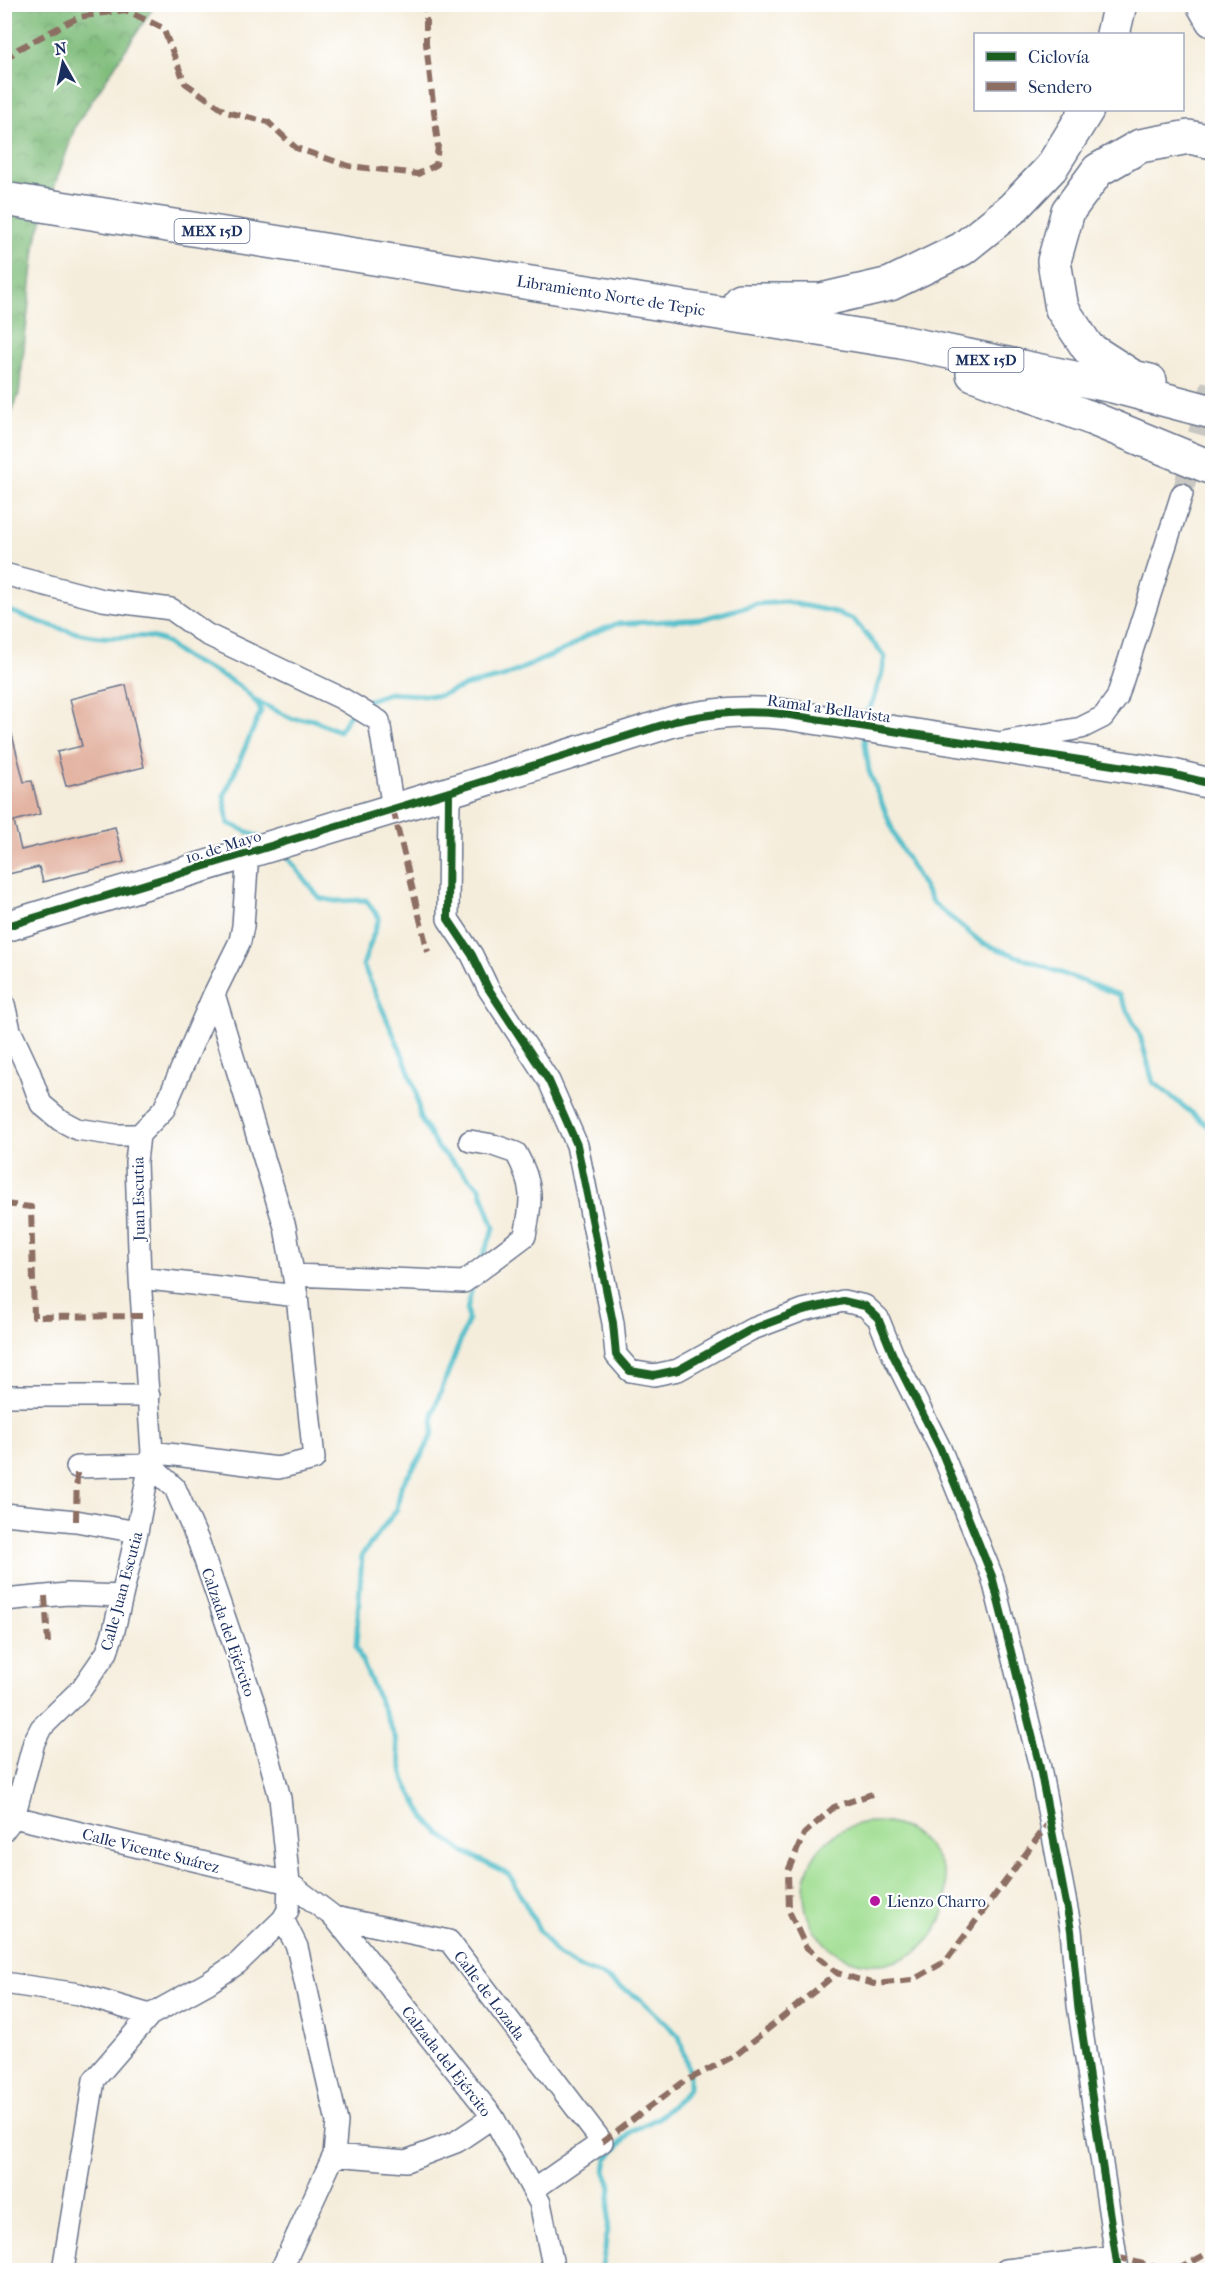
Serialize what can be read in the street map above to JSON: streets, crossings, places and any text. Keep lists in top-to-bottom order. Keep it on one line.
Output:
{"streets":{"highway":["MEX 15D","Libramiento Norte de Tepic"],"street":["Ramal a Bellavista","1o. de Mayo","Juan Escutia","Calle Juan Escutia","Calzada del Ejército","Calle Vicente Suárez","Calle de Lozada"]},"crossings":[["Ramal a Bellavista","1o. de Mayo"],["1o. de Mayo","Juan Escutia"],["Juan Escutia","Calle Juan Escutia"],["Juan Escutia","Calzada del Ejército"],["Calle Juan Escutia","Calzada del Ejército"],["Calle Juan Escutia","Calle Vicente Suárez"],["Calzada del Ejército","Calle Vicente Suárez"],["Calzada del Ejército","Calle de Lozada"]],"places":["Lienzo Charro"],"legend":["Ciclovía","Sendero"],"north":"top"}
